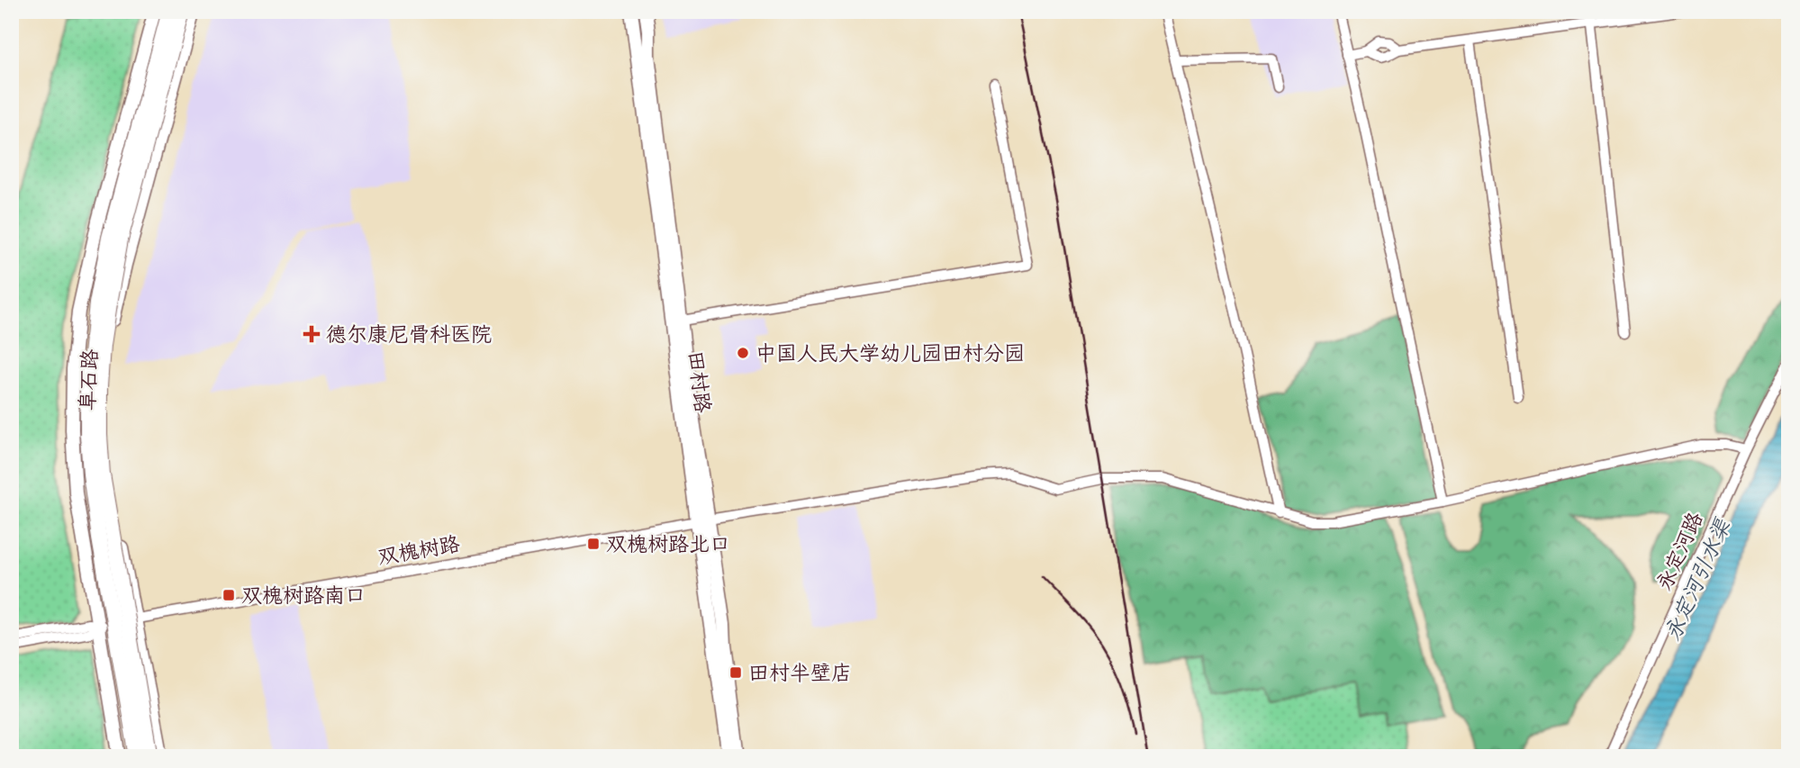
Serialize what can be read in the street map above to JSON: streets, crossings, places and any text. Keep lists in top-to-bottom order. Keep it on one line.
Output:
{"streets":{"highway":["阜石路"],"main road":["田村路"],"street":["双槐树路","永定河路"]},"crossings":[["阜石路","双槐树路"],["田村路","双槐树路"],["双槐树路","永定河路"]],"water":["永定河引水渠"],"places":{"health":["德尔康尼骨科医院"],"other":["中国人民大学幼儿园田村分园"],"transit":["双槐树路北口","双槐树路南口","田村半壁店"]}}
